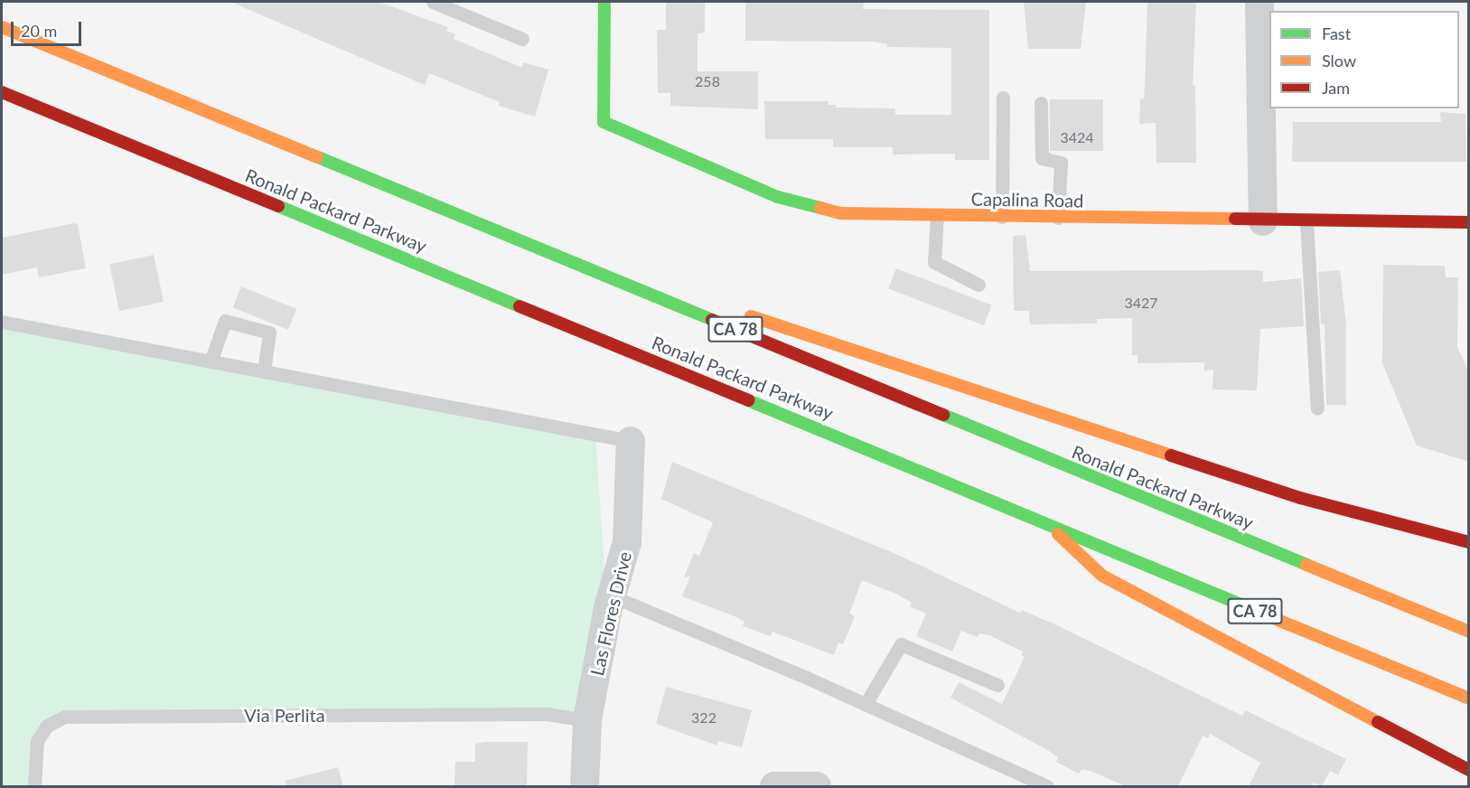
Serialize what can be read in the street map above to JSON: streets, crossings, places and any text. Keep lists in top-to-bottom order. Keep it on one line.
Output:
{"streets":{"main road":["Capalina Road","Ronald Packard Parkway","CA 78"],"street":["Las Flores Drive"],"lane":["Via Perlita"]},"crossings":[["Las Flores Drive","Via Perlita"]],"house_numbers":["258","3424","3427","322"],"legend":["Fast","Slow","Jam"],"scale_bar":"20 m"}
